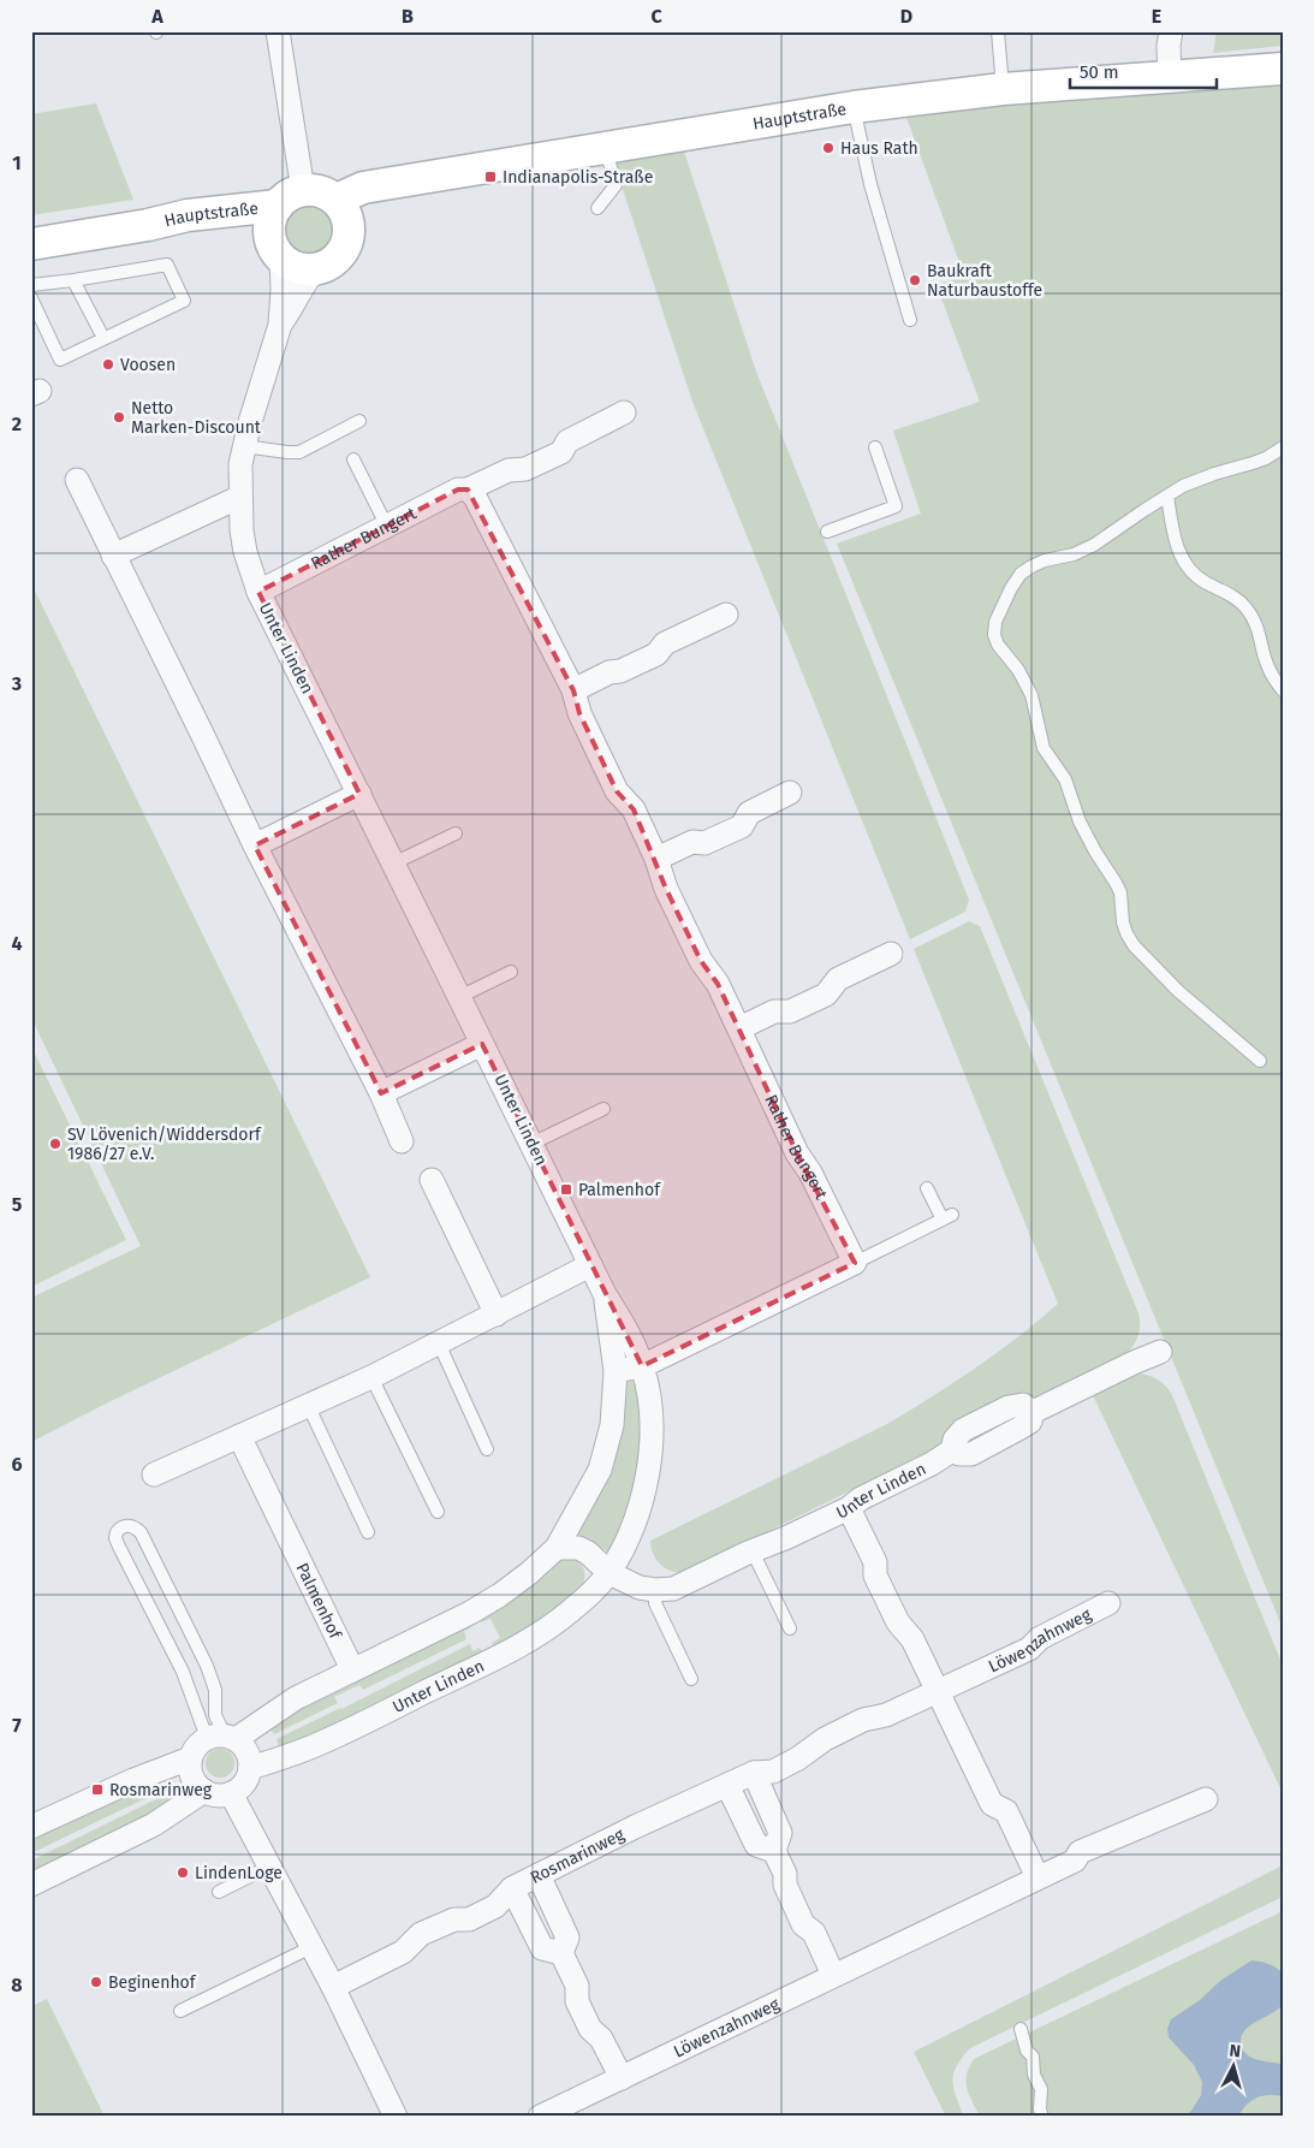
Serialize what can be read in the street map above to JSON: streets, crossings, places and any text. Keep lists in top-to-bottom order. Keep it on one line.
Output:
{"streets":{"street":["Hauptstraße","Rather Bungert","Unter Linden","Palmenhof","Löwenzahnweg","Rosmarinweg"]},"crossings":[["Hauptstraße","Unter Linden"],["Rather Bungert","Unter Linden"],["Unter Linden","Palmenhof"],["Löwenzahnweg","Rosmarinweg"]],"places":{"other":["Haus Rath","Baukraft Naturbaustoffe","Voosen","Netto Marken-Discount","SV Lövenich/Widdersdorf 1986/27 e.V.","LindenLoge","Beginenhof"],"transit":["Indianapolis-Straße","Palmenhof","Rosmarinweg"]},"scale_bar":"50 m","north":"top","grid":{"columns":["A","B","C","D","E"],"rows":["1","2","3","4","5","6","7","8"]}}
